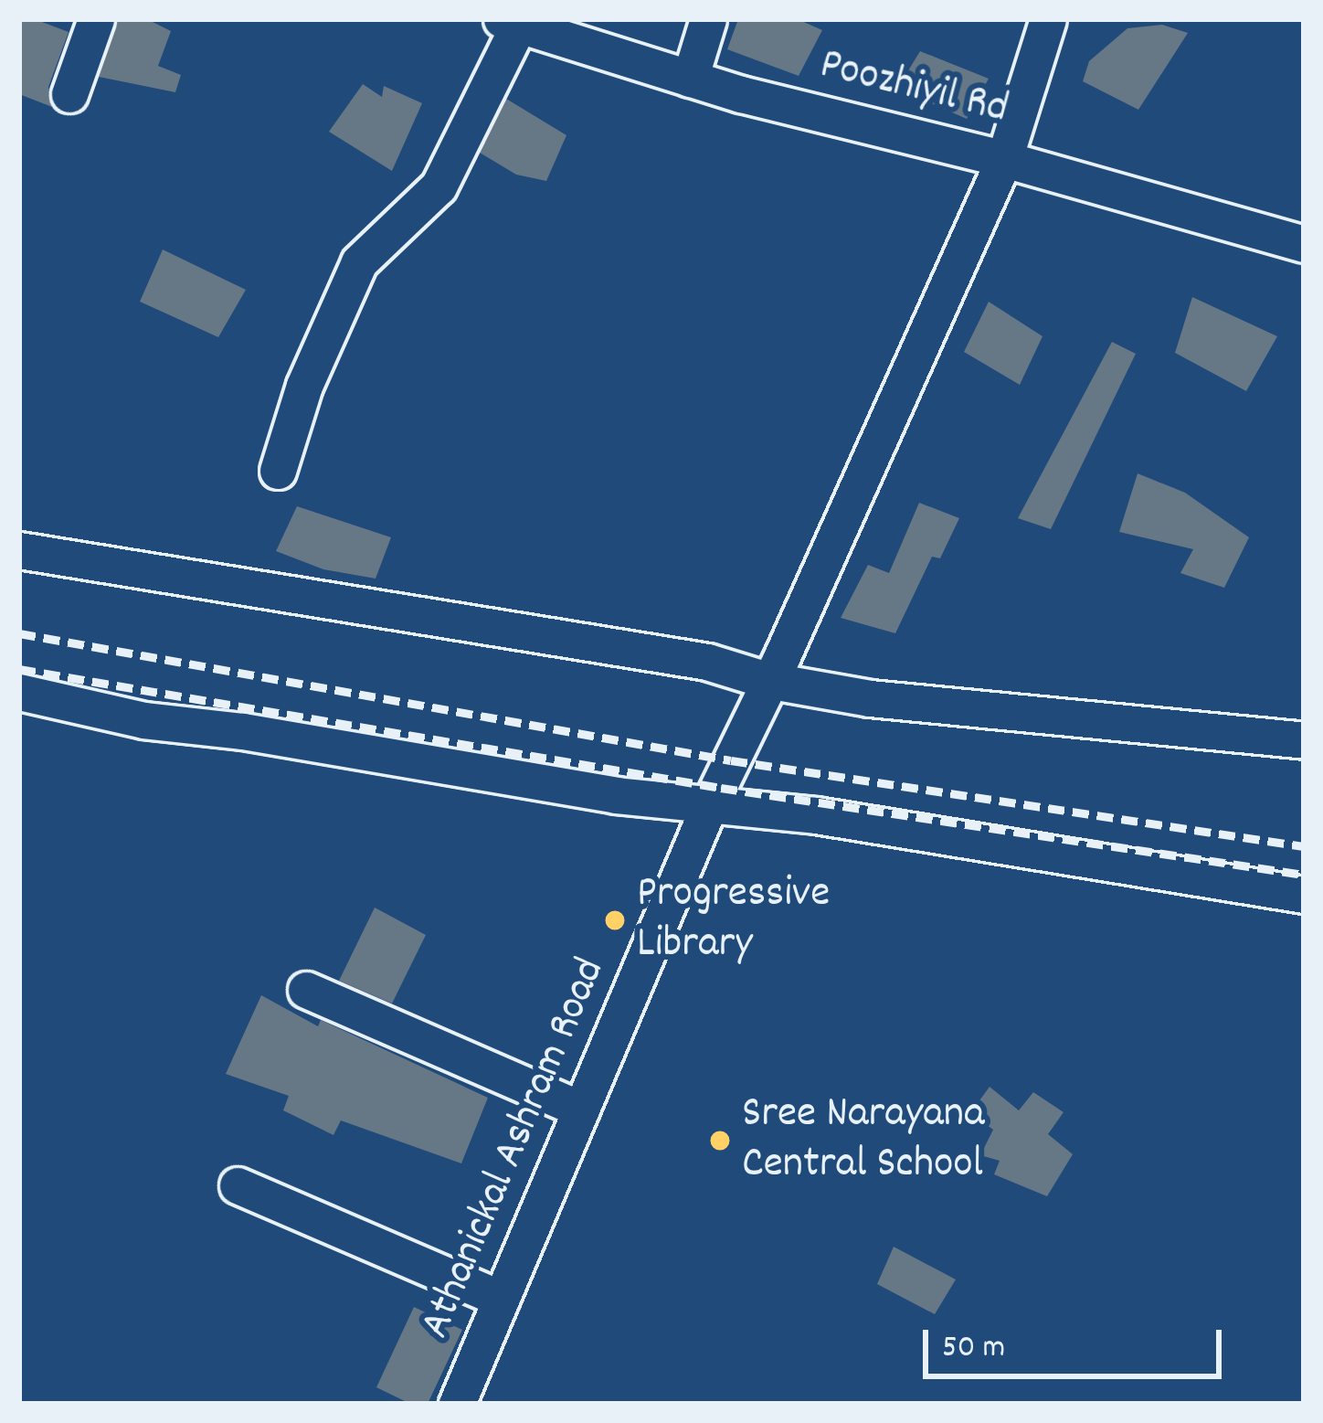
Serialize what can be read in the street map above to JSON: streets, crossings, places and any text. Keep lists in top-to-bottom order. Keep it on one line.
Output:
{"streets":{"street":["Poozhiyil Rd","Athanickal Ashram Road"]},"crossings":[["Poozhiyil Rd","Athanickal Ashram Road"]],"places":["Progressive Library","Sree Narayana Central School"],"scale_bar":"50 m"}
